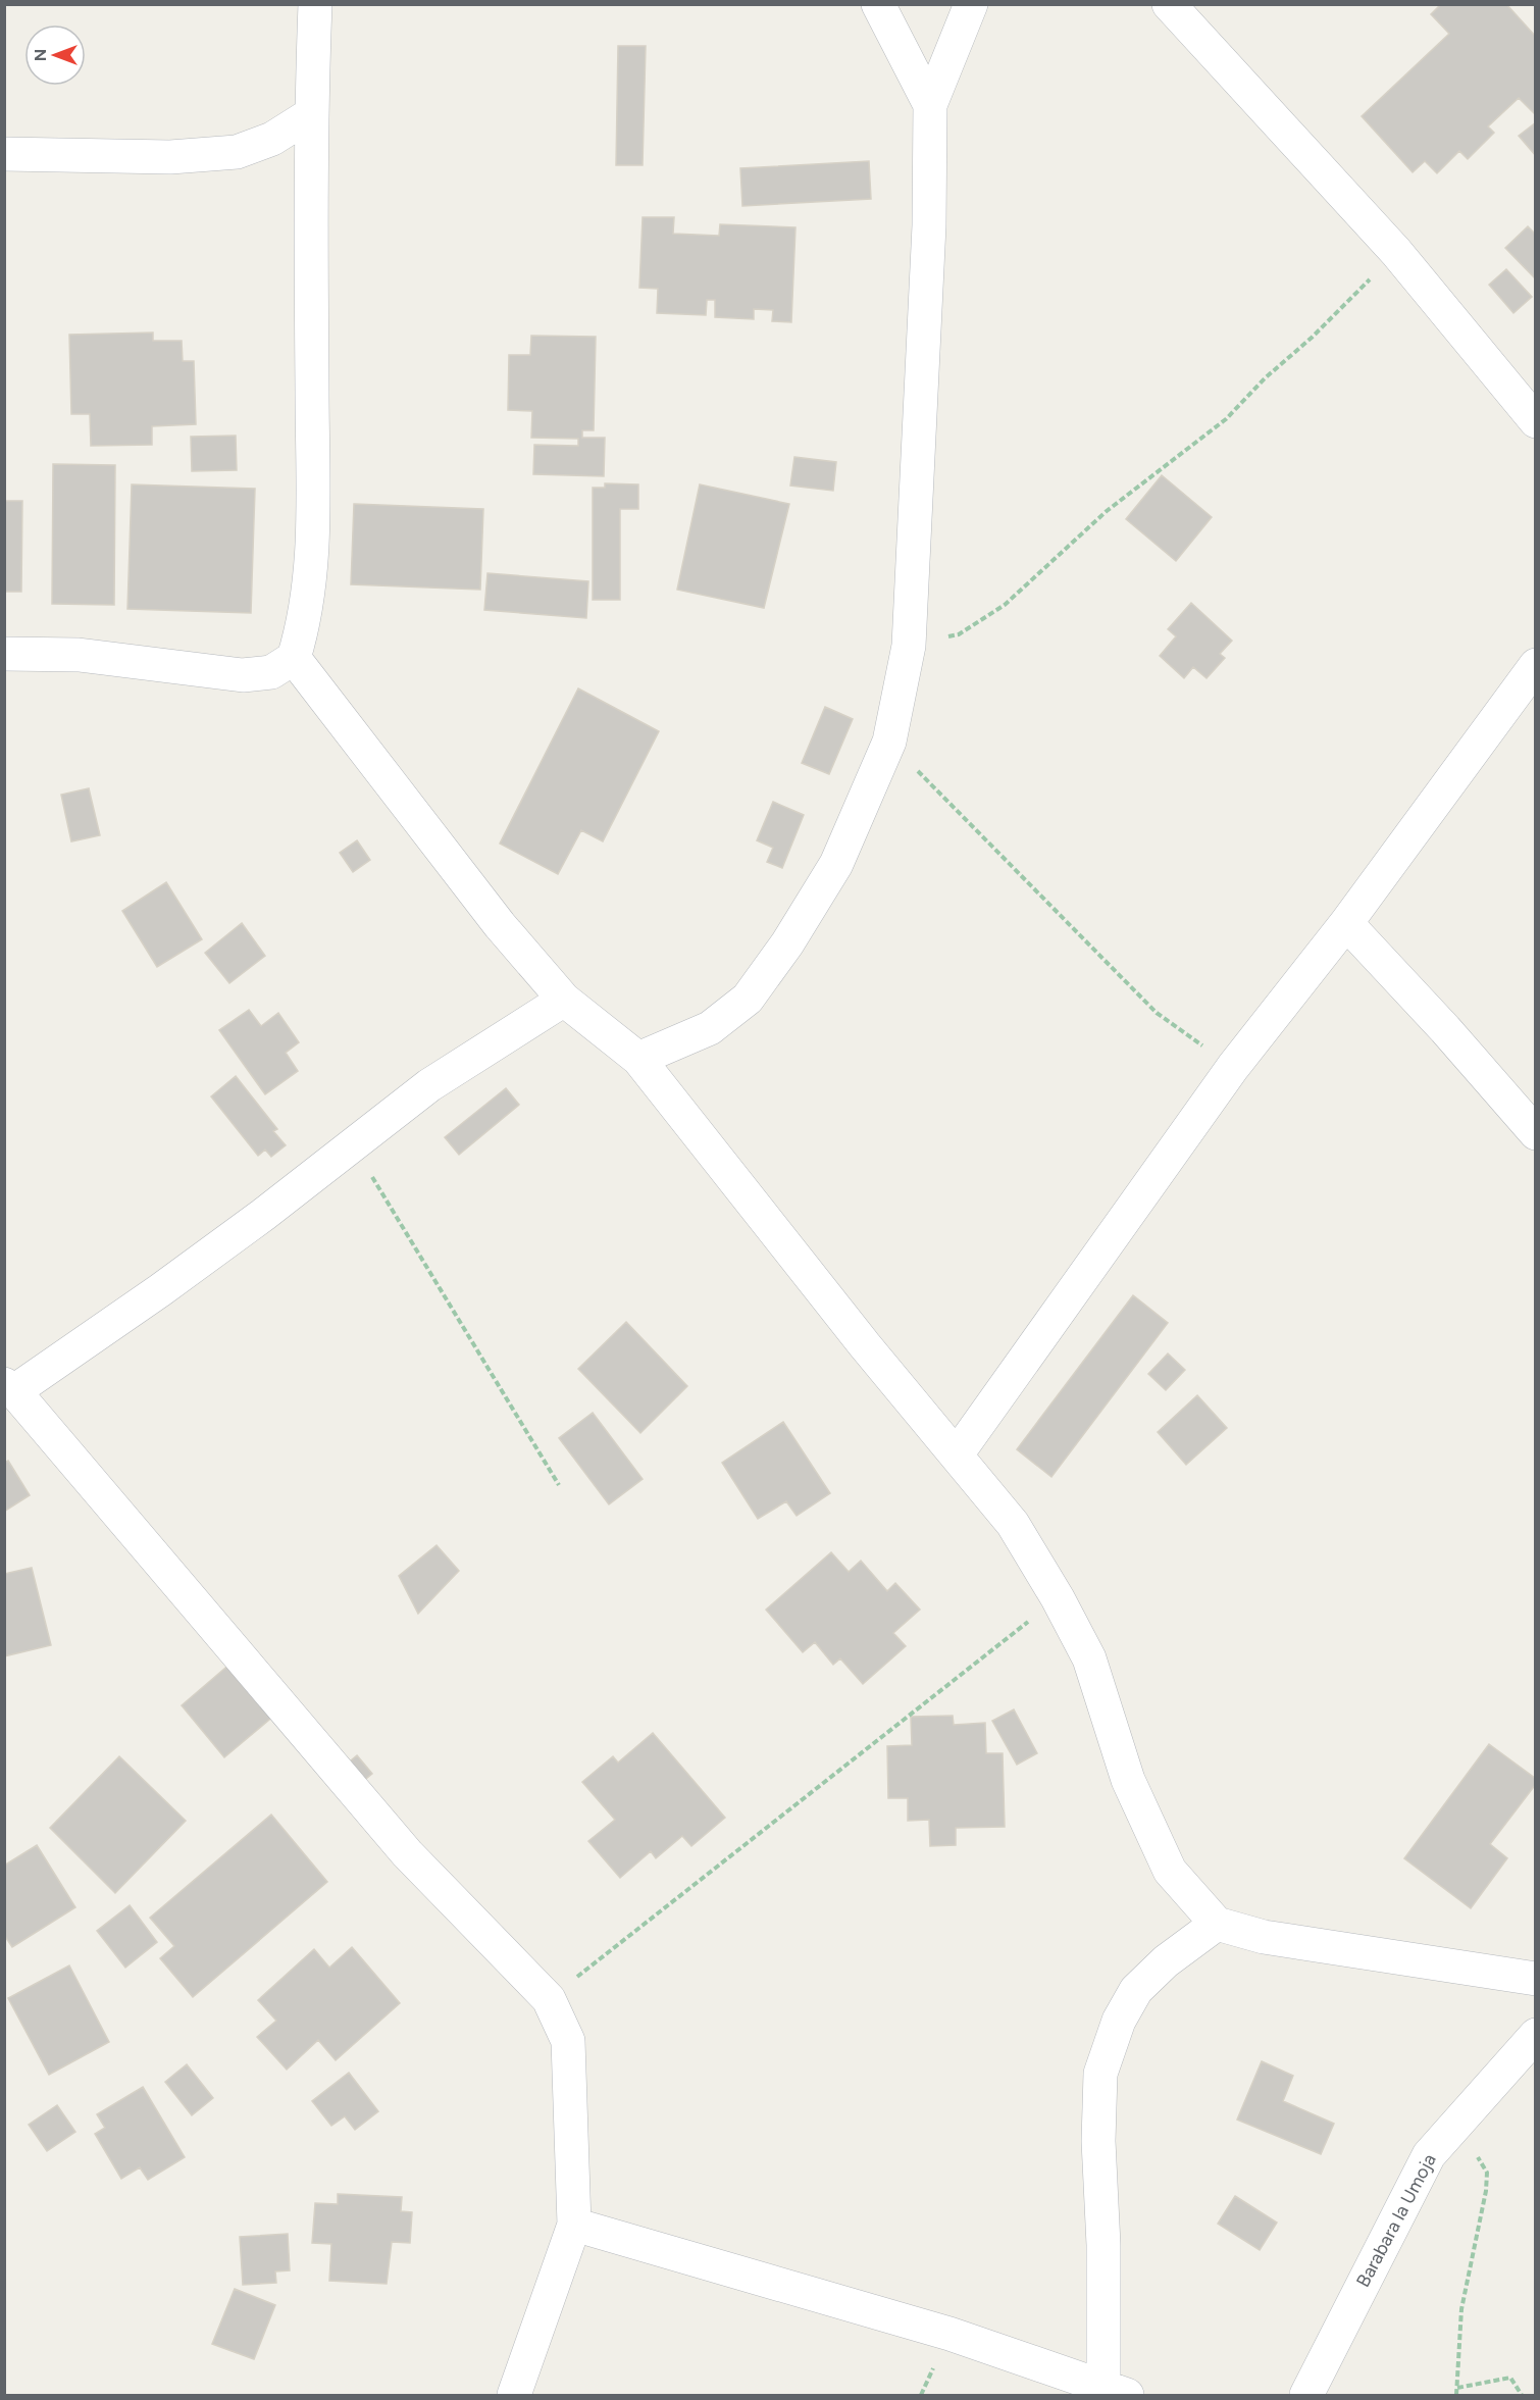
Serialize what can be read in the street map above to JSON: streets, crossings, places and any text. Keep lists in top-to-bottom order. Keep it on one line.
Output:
{"streets":{"street":["Barabara la Umoja"]},"north":"left"}
